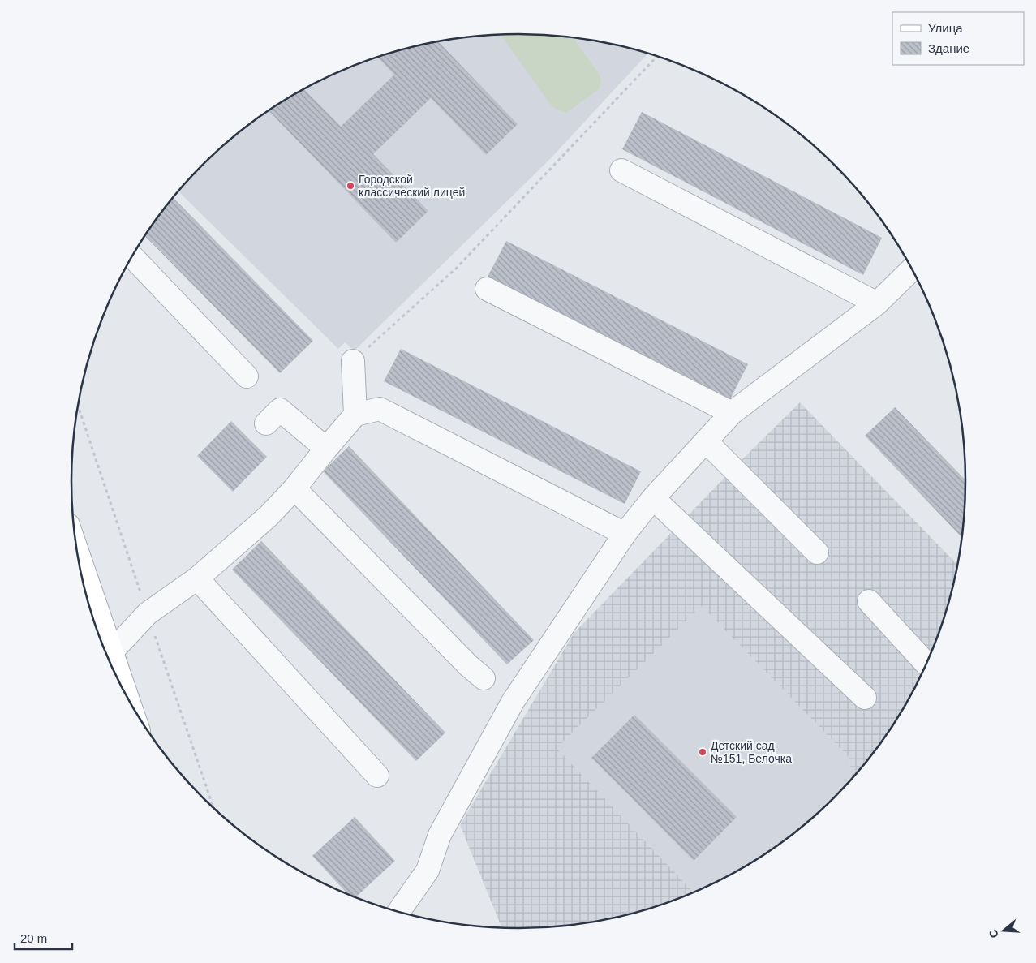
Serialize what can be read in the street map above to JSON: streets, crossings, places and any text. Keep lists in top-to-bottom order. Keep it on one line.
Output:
{"places":["Городской классический лицей","Детский сад №151, Белочка"],"legend":["Улица","Здание"],"scale_bar":"20 m","north":"left"}
